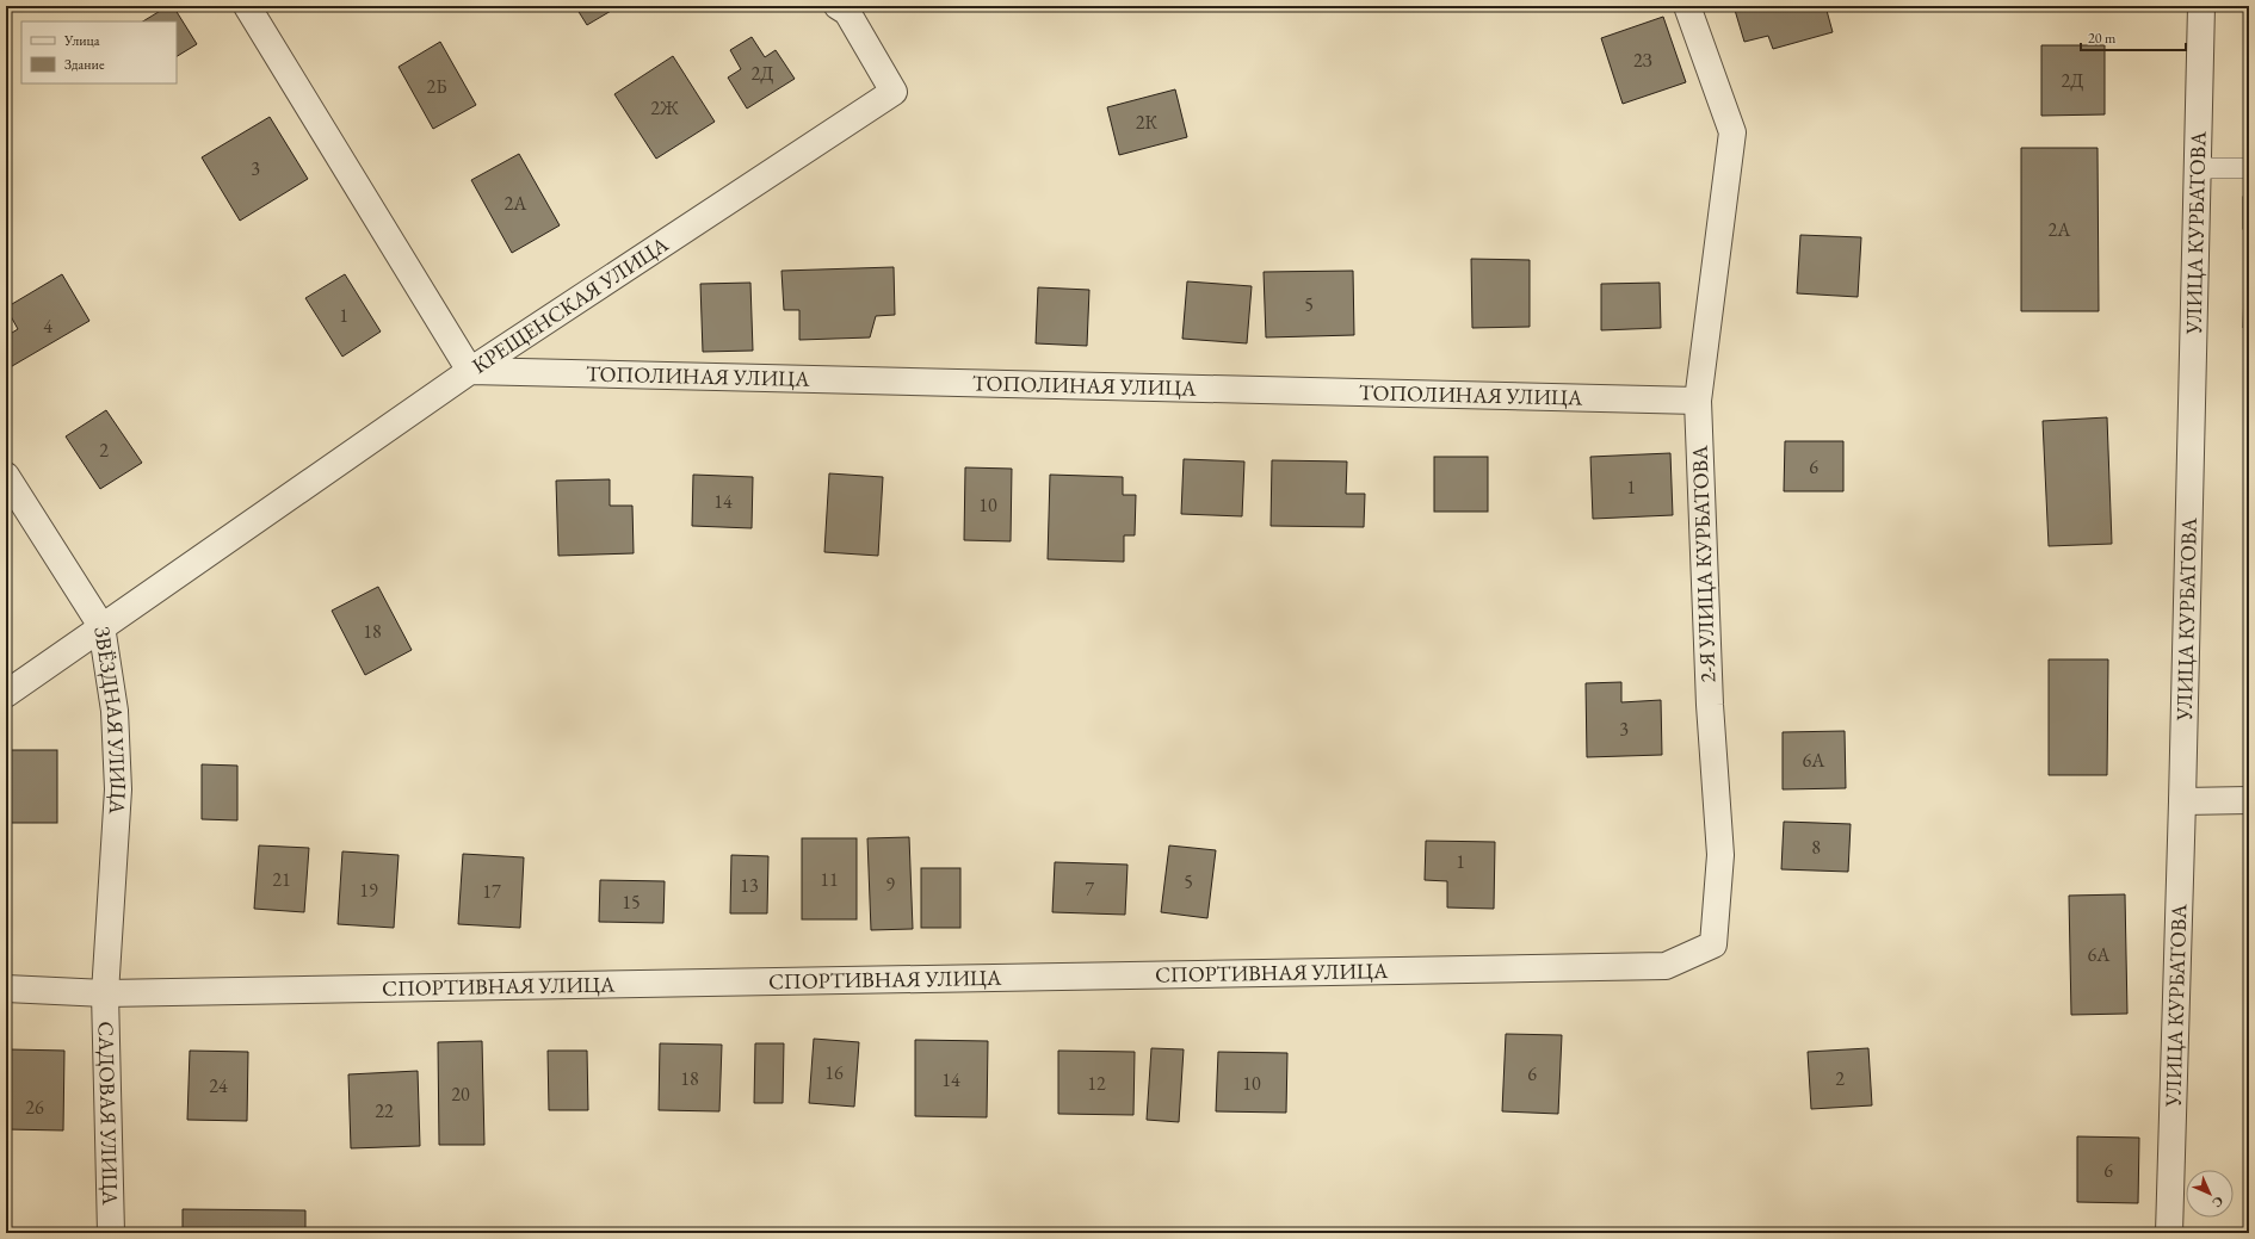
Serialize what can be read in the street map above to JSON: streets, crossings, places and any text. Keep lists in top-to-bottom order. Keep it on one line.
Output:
{"streets":{"street":["УЛИЦА КУРБАТОВА","КРЕЩЕНСКАЯ УЛИЦА","ТОПОЛИНАЯ УЛИЦА","2-Я УЛИЦА КУРБАТОВА","ЗВЁЗДНАЯ УЛИЦА","СПОРТИВНАЯ УЛИЦА","САДОВАЯ УЛИЦА"]},"crossings":[["КРЕЩЕНСКАЯ УЛИЦА","ТОПОЛИНАЯ УЛИЦА"],["ТОПОЛИНАЯ УЛИЦА","2-Я УЛИЦА КУРБАТОВА"],["2-Я УЛИЦА КУРБАТОВА","СПОРТИВНАЯ УЛИЦА"],["ЗВЁЗДНАЯ УЛИЦА","СПОРТИВНАЯ УЛИЦА"],["ЗВЁЗДНАЯ УЛИЦА","САДОВАЯ УЛИЦА"],["СПОРТИВНАЯ УЛИЦА","САДОВАЯ УЛИЦА"]],"house_numbers":["2З","2Д","2Д","2Б","2Ж","2К","3","2А","2А","5","1","4","2","6","1","14","10","18","3","6А","8","1","21","11","5","9","13","7","19","17","15","6А","16","6","18","2","14","12","10","24","20","26","22","6"],"legend":["Улица","Здание"],"scale_bar":"20 m","north":"bottom right"}
